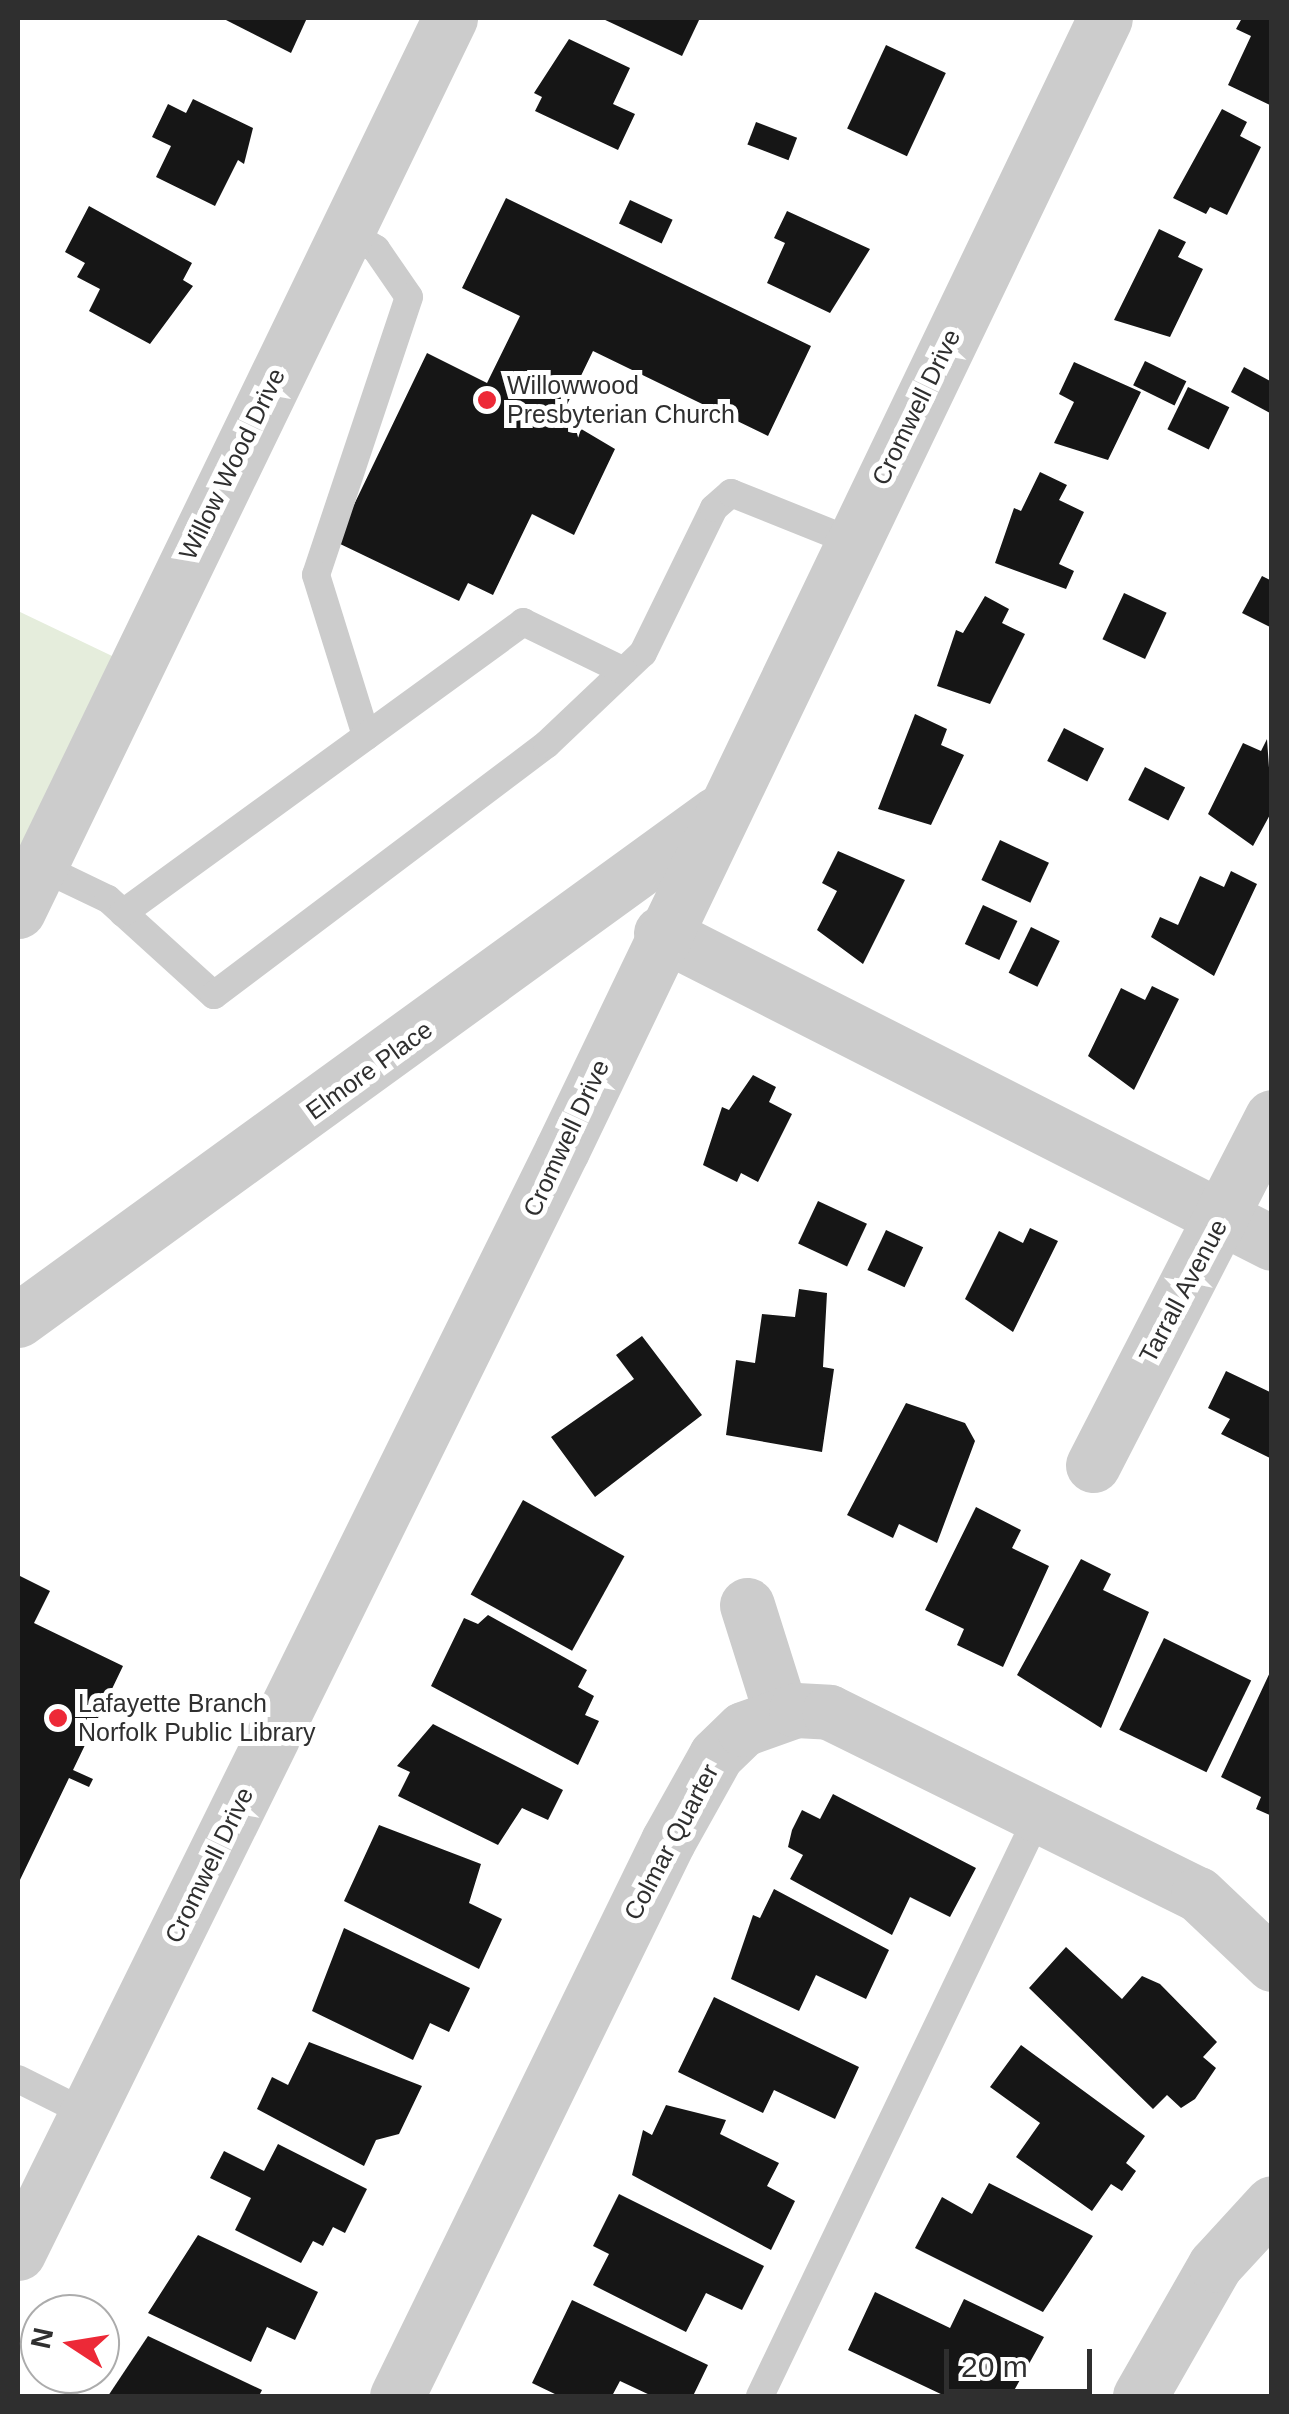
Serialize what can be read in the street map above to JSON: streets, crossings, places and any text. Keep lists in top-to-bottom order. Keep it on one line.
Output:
{"streets":{"street":["Cromwell Drive","Willow Wood Drive","Elmore Place","Tarrall Avenue","Colmar Quarter"]},"crossings":[["Cromwell Drive","Elmore Place"]],"places":["Willowwood Presbyterian Church","Lafayette Branch Norfolk Public Library"],"scale_bar":"20 m","north":"left"}
